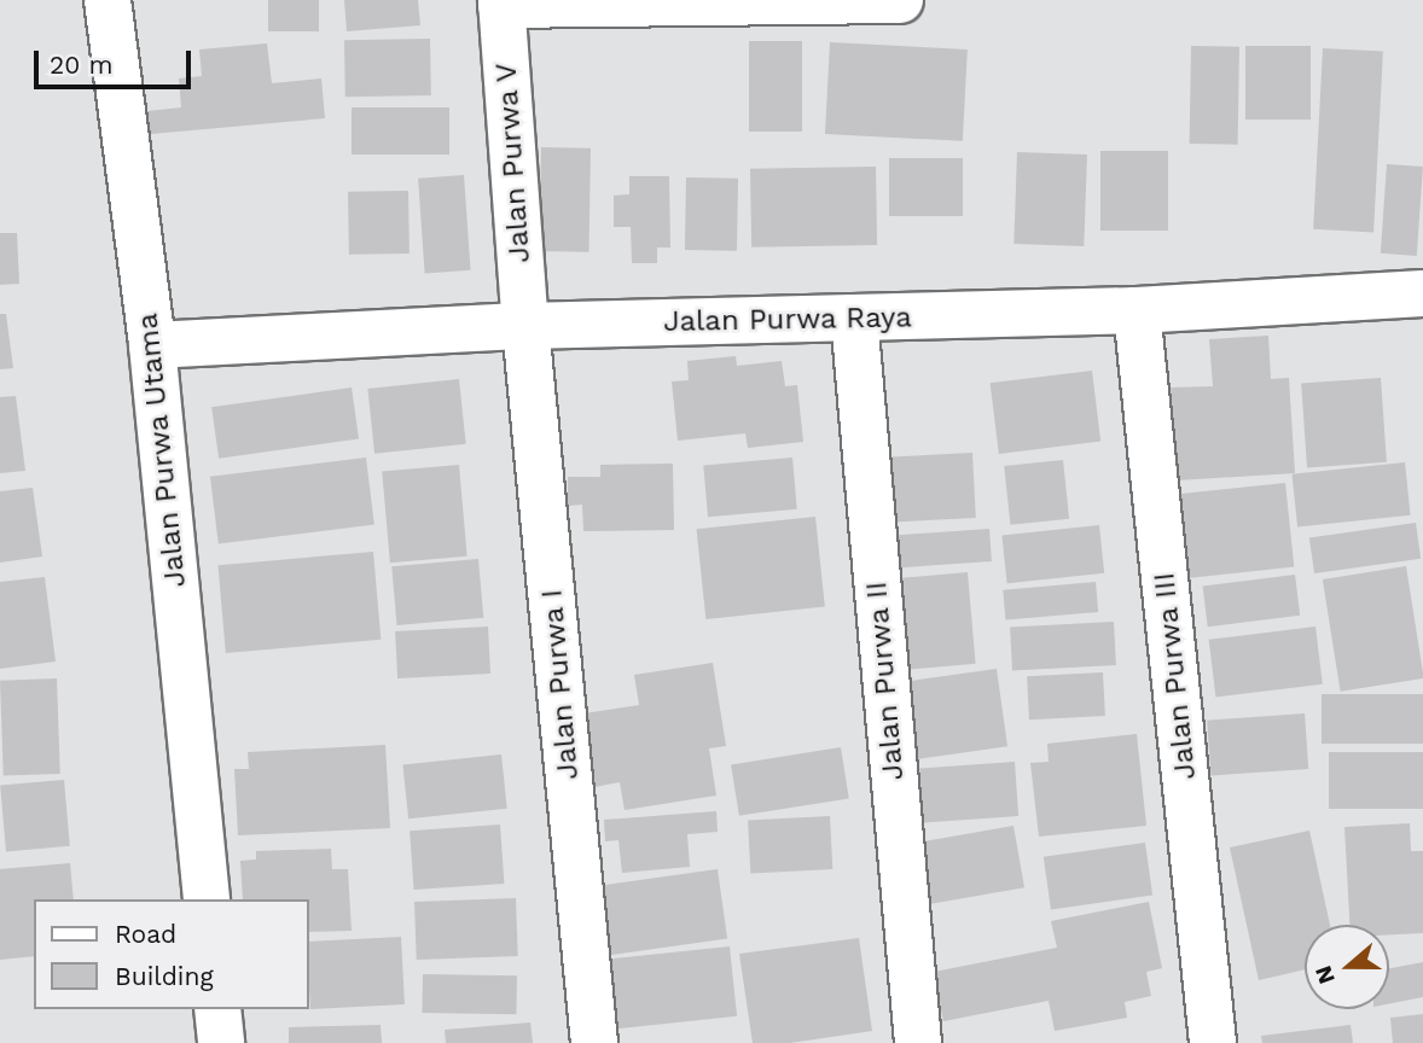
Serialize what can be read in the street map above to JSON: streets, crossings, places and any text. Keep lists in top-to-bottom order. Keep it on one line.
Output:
{"streets":{"street":["Jalan Purwa V","Jalan Purwa Raya","Jalan Purwa Utama","Jalan Purwa III","Jalan Purwa II","Jalan Purwa I"]},"crossings":[["Jalan Purwa V","Jalan Purwa Raya"],["Jalan Purwa V","Jalan Purwa I"],["Jalan Purwa Raya","Jalan Purwa Utama"],["Jalan Purwa Raya","Jalan Purwa III"],["Jalan Purwa Raya","Jalan Purwa II"],["Jalan Purwa Raya","Jalan Purwa I"]],"legend":["Road","Building"],"scale_bar":"20 m","north":"left"}
